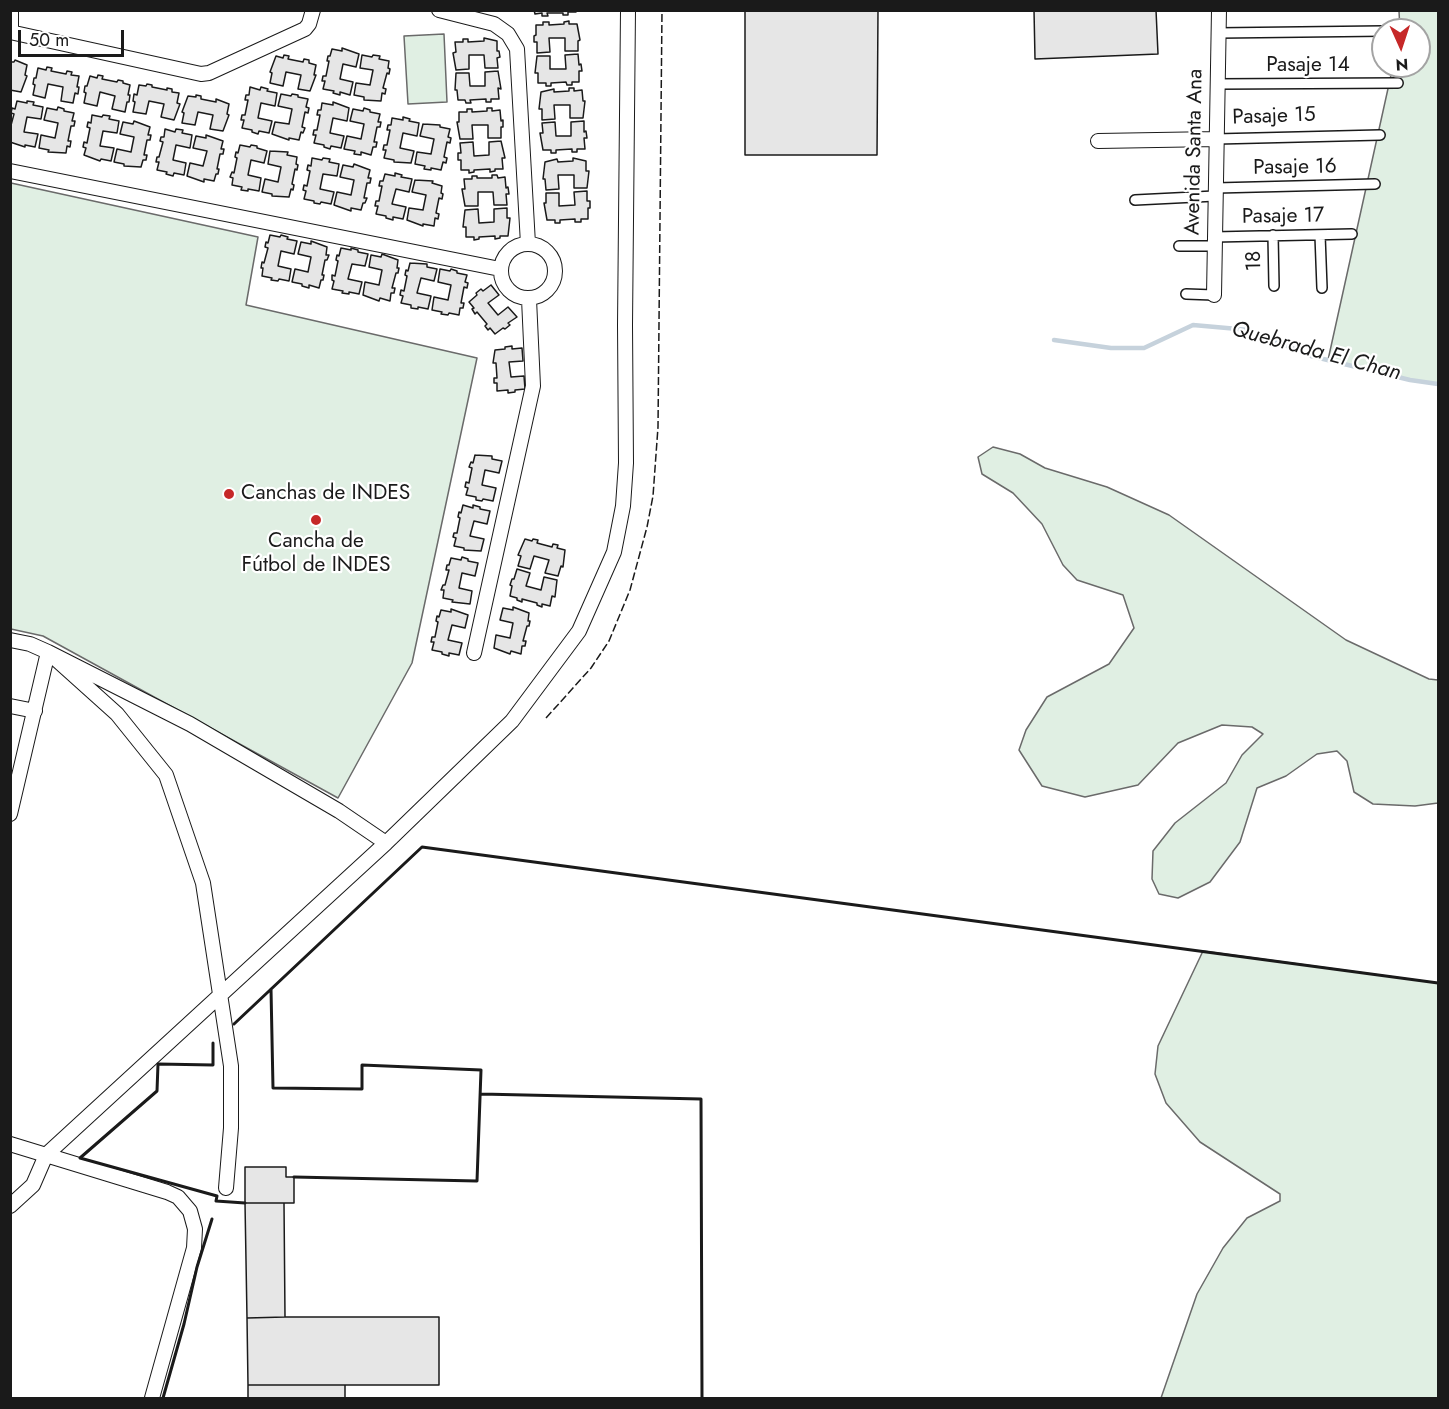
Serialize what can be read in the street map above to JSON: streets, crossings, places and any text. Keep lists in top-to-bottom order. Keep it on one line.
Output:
{"streets":{"street":["Pasaje 14","Pasaje 15","Avenida Santa Ana","Pasaje 16","Pasaje 17","18"]},"crossings":[["Pasaje 14","Avenida Santa Ana"],["Pasaje 15","Avenida Santa Ana"],["Avenida Santa Ana","Pasaje 16"],["Avenida Santa Ana","Pasaje 17"],["Pasaje 17","18"]],"water":["Quebrada El Chan"],"places":["Canchas de INDES","Cancha de Fútbol de INDES"],"scale_bar":"50 m","north":"bottom"}
